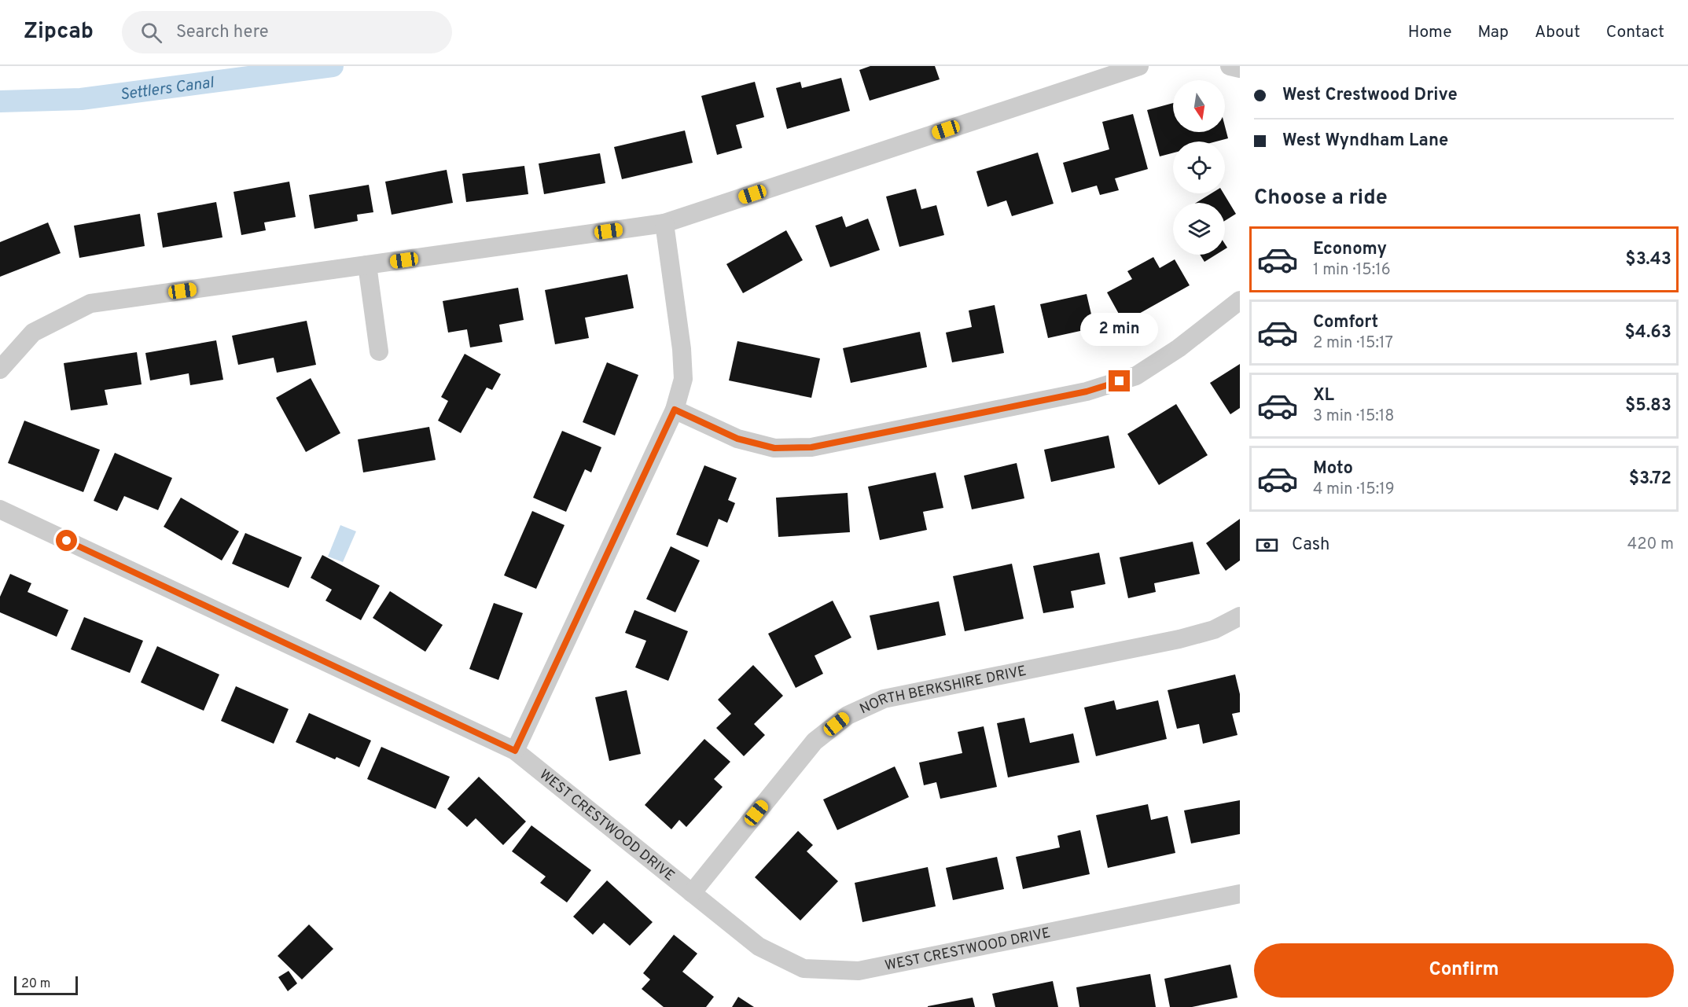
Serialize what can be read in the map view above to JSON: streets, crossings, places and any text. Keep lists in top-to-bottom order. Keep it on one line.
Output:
{"streets":{"street":["NORTH BERKSHIRE DRIVE","WEST CRESTWOOD DRIVE"]},"crossings":[["NORTH BERKSHIRE DRIVE","WEST CRESTWOOD DRIVE"]],"water":["Settlers Canal"],"scale_bar":"20 m","north":"bottom","page":{"header":"Zipcab","search":"Search here","nav":["Home","Map","About","Contact"],"banner":["West Crestwood Drive","West Wyndham Lane"],"heading":"Choose a ride","list":[{"name":"Economy","note":"1 min · 15:16","value":"$3.43"},{"name":"Comfort","note":"2 min · 15:17","value":"$4.63"},{"name":"XL","note":"3 min · 15:18","value":"$5.83"},{"name":"Moto","note":"4 min · 15:19","value":"$3.72"}],"bubble":"2 min","pay":["Cash","420 m"],"buttons":"Confirm","scale":"20 m"}}
